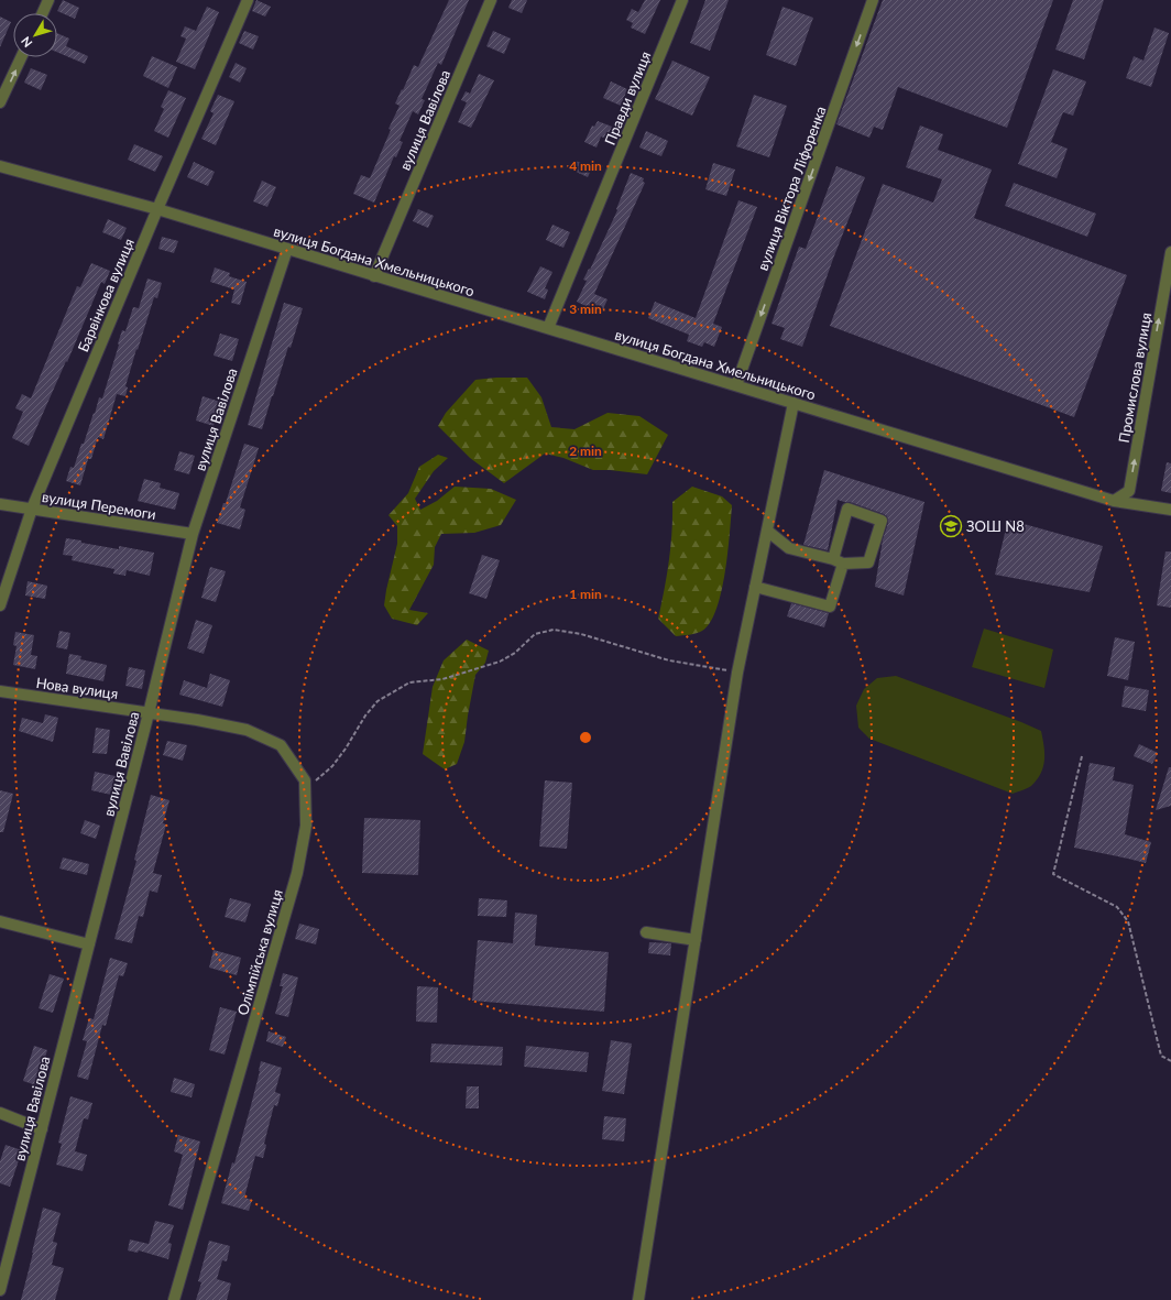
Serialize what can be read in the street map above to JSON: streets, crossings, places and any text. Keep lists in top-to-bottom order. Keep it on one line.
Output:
{"streets":{"street":["Правди вулиця","вулиця Вавілова","вулиця Віктора Ліфоренка","вулиця Богдана Хмельницького","Барвінкова вулиця","Промислова вулиця","вулиця Перемоги","Нова вулиця","Олімпійська вулиця"]},"crossings":[["Правди вулиця","вулиця Богдана Хмельницького"],["вулиця Вавілова","вулиця Богдана Хмельницького"],["вулиця Вавілова","вулиця Перемоги"],["вулиця Вавілова","Нова вулиця"],["вулиця Вавілова","Олімпійська вулиця"],["вулиця Віктора Ліфоренка","вулиця Богдана Хмельницького"],["вулиця Богдана Хмельницького","Барвінкова вулиця"],["вулиця Богдана Хмельницького","Промислова вулиця"],["Барвінкова вулиця","вулиця Перемоги"],["Нова вулиця","Олімпійська вулиця"]],"one_way":["вулиця Віктора Ліфоренка","Промислова вулиця"],"places":{"school or university":["ЗОШ N8"]},"north":"bottom left","rings":["4 min","3 min","2 min","1 min"]}
